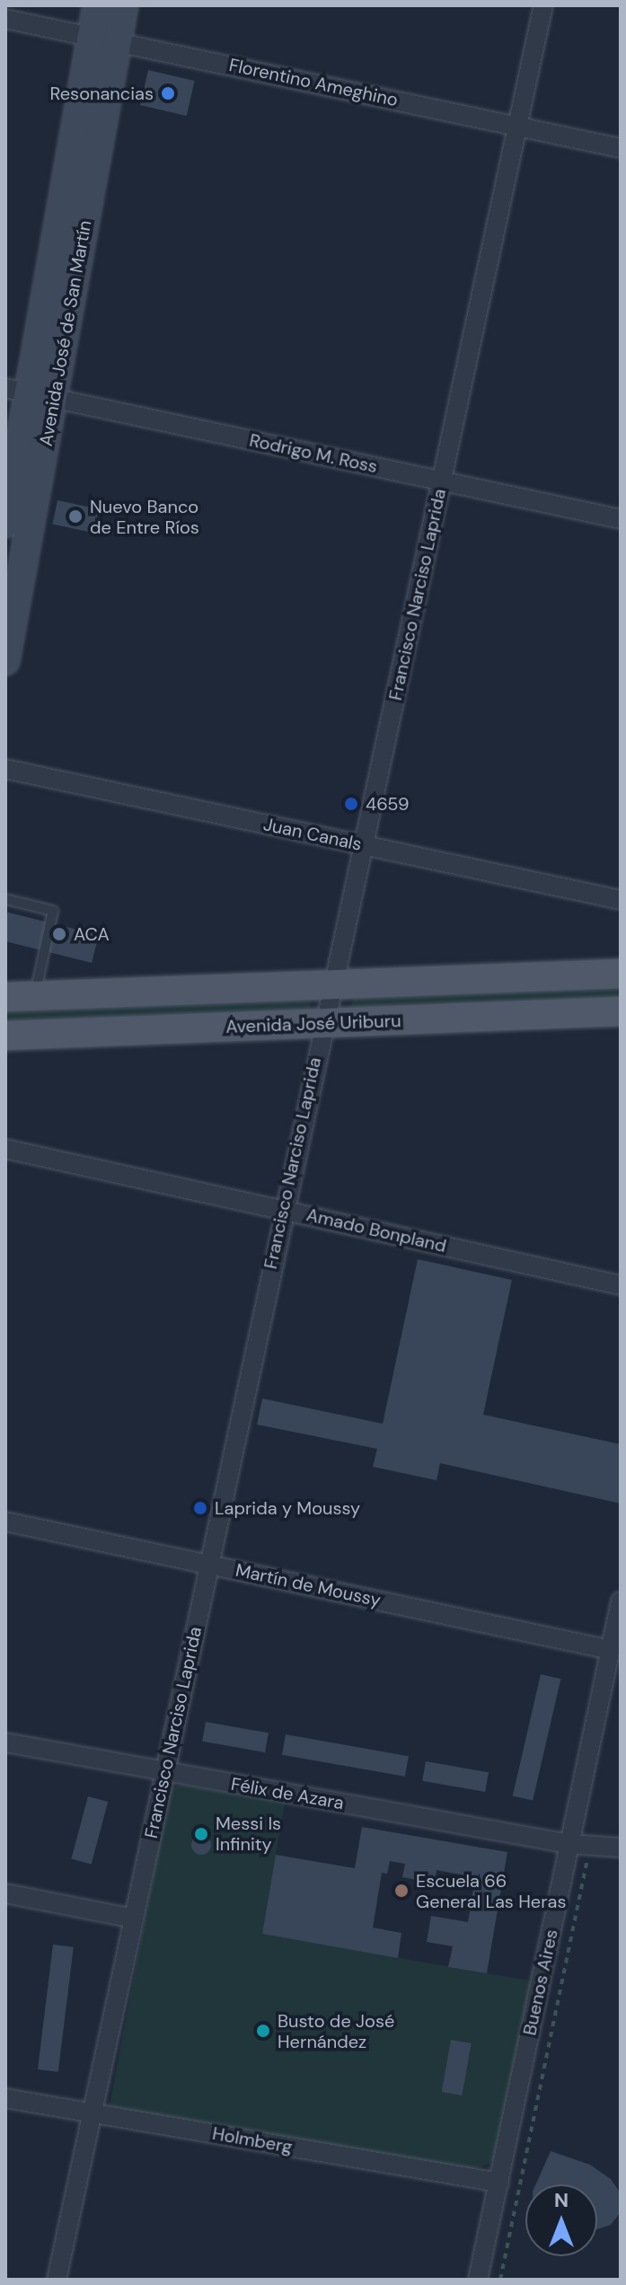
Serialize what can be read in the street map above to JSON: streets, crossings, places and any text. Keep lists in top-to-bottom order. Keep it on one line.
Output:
{"streets":{"main road":["Avenida José de San Martín","Avenida José Uriburu"],"street":["Florentino Ameghino","Rodrigo M. Ross","Francisco Narciso Laprida","Juan Canals","Amado Bonpland","Martín de Moussy","Félix de Azara","Buenos Aires","Holmberg"]},"crossings":[["Florentino Ameghino","Avenida José de San Martín"],["Florentino Ameghino","Francisco Narciso Laprida"],["Avenida José de San Martín","Rodrigo M. Ross"],["Rodrigo M. Ross","Francisco Narciso Laprida"],["Francisco Narciso Laprida","Juan Canals"],["Francisco Narciso Laprida","Avenida José Uriburu"],["Francisco Narciso Laprida","Amado Bonpland"],["Francisco Narciso Laprida","Martín de Moussy"],["Francisco Narciso Laprida","Félix de Azara"],["Francisco Narciso Laprida","Holmberg"],["Martín de Moussy","Buenos Aires"],["Félix de Azara","Buenos Aires"],["Buenos Aires","Holmberg"]],"places":["Resonancias","Nuevo Banco de Entre Ríos","4659","ACA","Laprida y Moussy","Messi Is Infinity","Escuela 66 General Las Heras","Busto de José Hernández"],"north":"top"}
